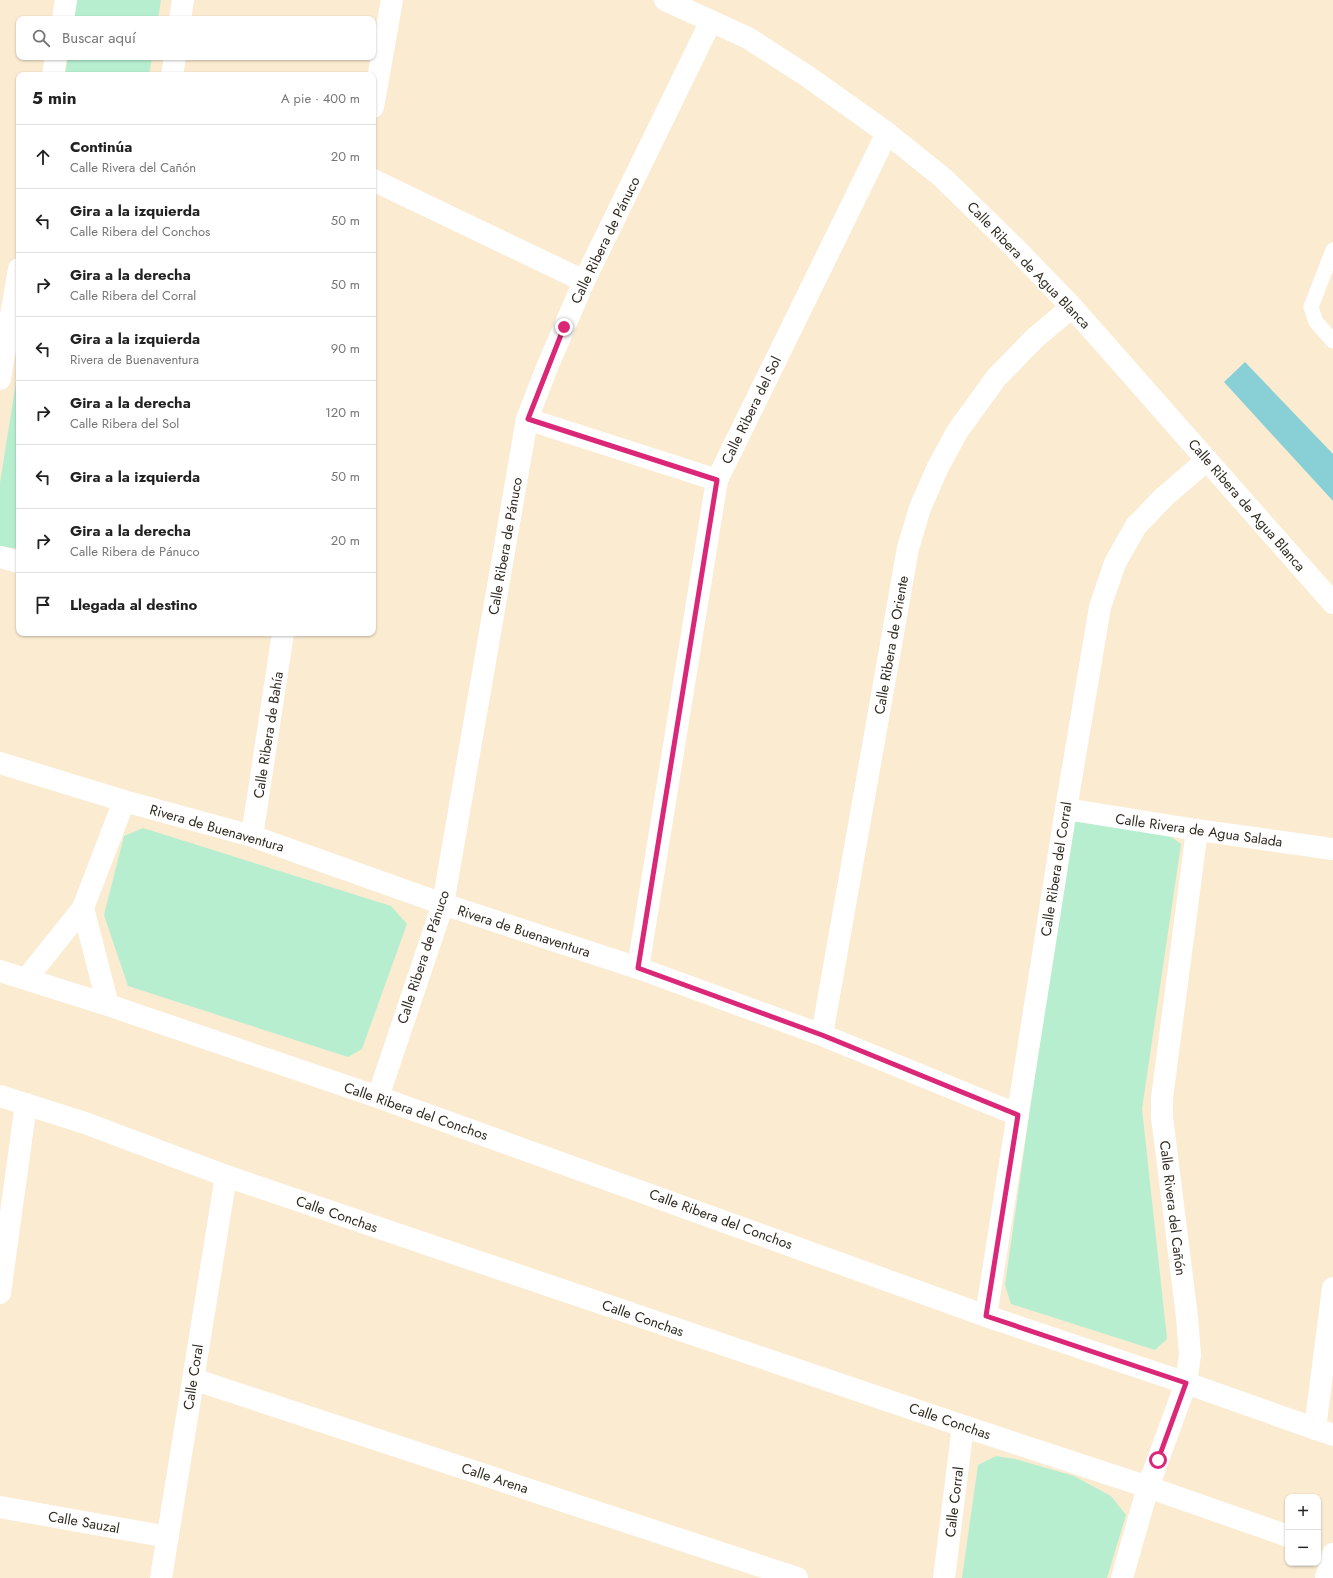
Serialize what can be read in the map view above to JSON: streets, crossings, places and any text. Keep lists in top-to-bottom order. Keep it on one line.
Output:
{"streets":{"street":["Calle Ribera de Pánuco","Calle Ribera de Agua Blanca","Calle Ribera del Sol","Calle Ribera de Oriente","Calle Ribera de Bahía","Rivera de Buenaventura","Calle Rivera de Agua Salada","Calle Ribera del Corral","Calle Ribera del Conchos","Calle Rivera del Cañón","Calle Conchas","Calle Coral","Calle Arena","Calle Corral","Calle Sauzal"]},"crossings":[["Calle Ribera de Pánuco","Calle Ribera de Agua Blanca"],["Calle Ribera de Pánuco","Rivera de Buenaventura"],["Calle Ribera de Pánuco","Calle Ribera del Conchos"],["Calle Ribera de Agua Blanca","Calle Ribera del Sol"],["Calle Ribera de Agua Blanca","Calle Ribera de Oriente"],["Calle Ribera de Agua Blanca","Calle Ribera del Corral"],["Calle Ribera del Sol","Rivera de Buenaventura"],["Calle Ribera de Oriente","Rivera de Buenaventura"],["Calle Ribera de Bahía","Rivera de Buenaventura"],["Rivera de Buenaventura","Calle Ribera del Corral"],["Calle Rivera de Agua Salada","Calle Ribera del Corral"],["Calle Rivera de Agua Salada","Calle Rivera del Cañón"],["Calle Ribera del Corral","Calle Ribera del Conchos"],["Calle Ribera del Conchos","Calle Rivera del Cañón"],["Calle Rivera del Cañón","Calle Conchas"],["Calle Conchas","Calle Coral"],["Calle Conchas","Calle Corral"],["Calle Coral","Calle Arena"],["Calle Coral","Calle Sauzal"]],"page":{"search":"Buscar aquí","heading":["5 min","A pie · 400 m"],"list":[["Continúa","Calle Rivera del Cañón","20 m"],["Gira a la izquierda","Calle Ribera del Conchos","50 m"],["Gira a la derecha","Calle Ribera del Corral","50 m"],["Gira a la izquierda","Rivera de Buenaventura","90 m"],["Gira a la derecha","Calle Ribera del Sol","120 m"],["Gira a la izquierda","50 m"],["Gira a la derecha","Calle Ribera de Pánuco","20 m"],"Llegada al destino"],"map_buttons":["+","−"]}}
